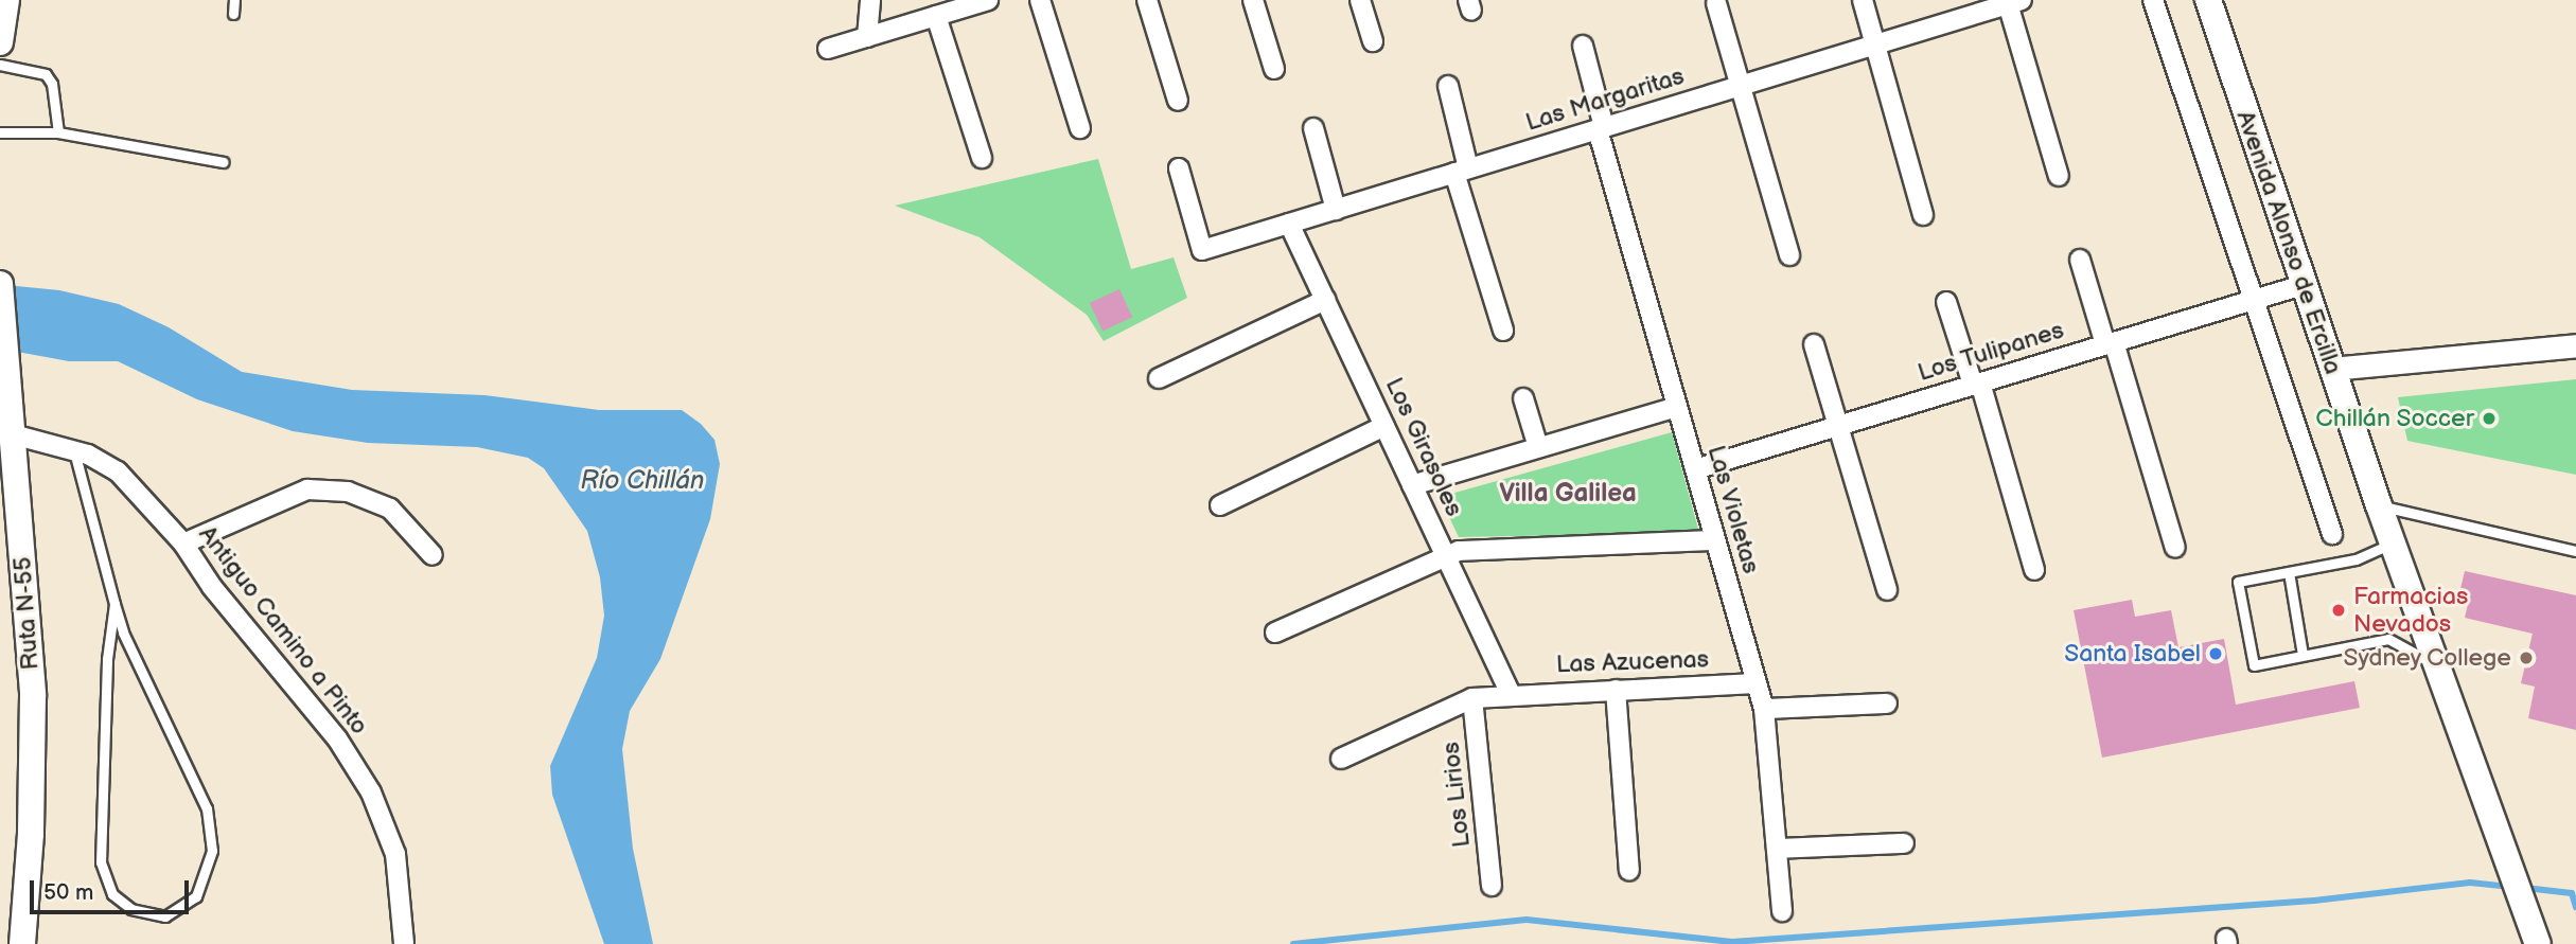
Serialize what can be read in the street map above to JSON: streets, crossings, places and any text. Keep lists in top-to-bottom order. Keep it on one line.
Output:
{"streets":{"main road":["Avenida Alonso de Ercilla","Ruta N-55"],"street":["Las Margaritas","Los Tulipanes","Los Girasoles","Las Violetas","Antiguo Camino a Pinto","Las Azucenas","Los Lirios"]},"crossings":[["Las Margaritas","Los Girasoles"],["Las Margaritas","Las Violetas"],["Avenida Alonso de Ercilla","Los Tulipanes"],["Los Tulipanes","Las Violetas"],["Los Girasoles","Las Azucenas"],["Las Violetas","Las Azucenas"],["Ruta N-55","Antiguo Camino a Pinto"],["Las Azucenas","Los Lirios"]],"districts":["Villa Galilea"],"water":["Río Chillán"],"places":["Chillán Soccer","Farmacias Nevados","Santa Isabel","Sydney College"],"scale_bar":"50 m"}
